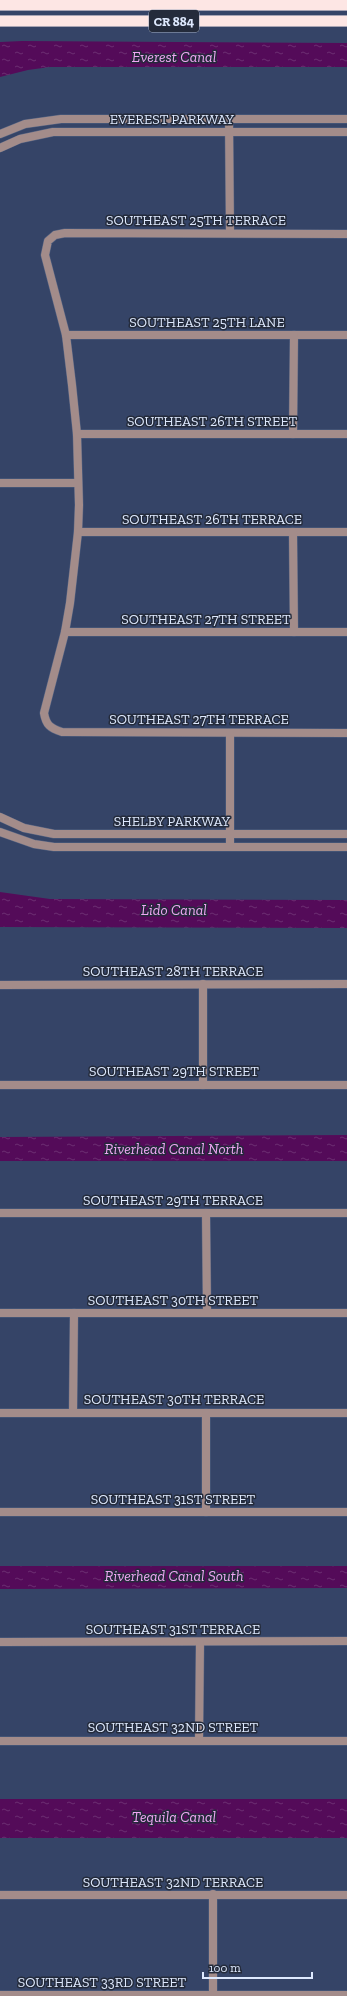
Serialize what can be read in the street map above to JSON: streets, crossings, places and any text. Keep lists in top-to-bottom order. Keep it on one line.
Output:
{"streets":{"highway":["CR 884"],"street":["EVEREST PARKWAY","SOUTHEAST 25TH TERRACE","SOUTHEAST 25TH LANE","SOUTHEAST 26TH STREET","SOUTHEAST 26TH TERRACE","SOUTHEAST 27TH STREET","SOUTHEAST 27TH TERRACE","SHELBY PARKWAY","SOUTHEAST 28TH TERRACE","SOUTHEAST 29TH STREET","SOUTHEAST 29TH TERRACE","SOUTHEAST 30TH STREET","SOUTHEAST 30TH TERRACE","SOUTHEAST 31ST STREET","SOUTHEAST 31ST TERRACE","SOUTHEAST 32ND STREET","SOUTHEAST 32ND TERRACE","SOUTHEAST 33RD STREET"]},"crossings":[["SOUTHEAST 25TH TERRACE","SOUTHEAST 25TH LANE"],["SOUTHEAST 27TH STREET","SOUTHEAST 27TH TERRACE"]],"water":["Everest Canal","Lido Canal","Riverhead Canal North","Riverhead Canal South","Tequila Canal"],"scale_bar":"100 m"}
